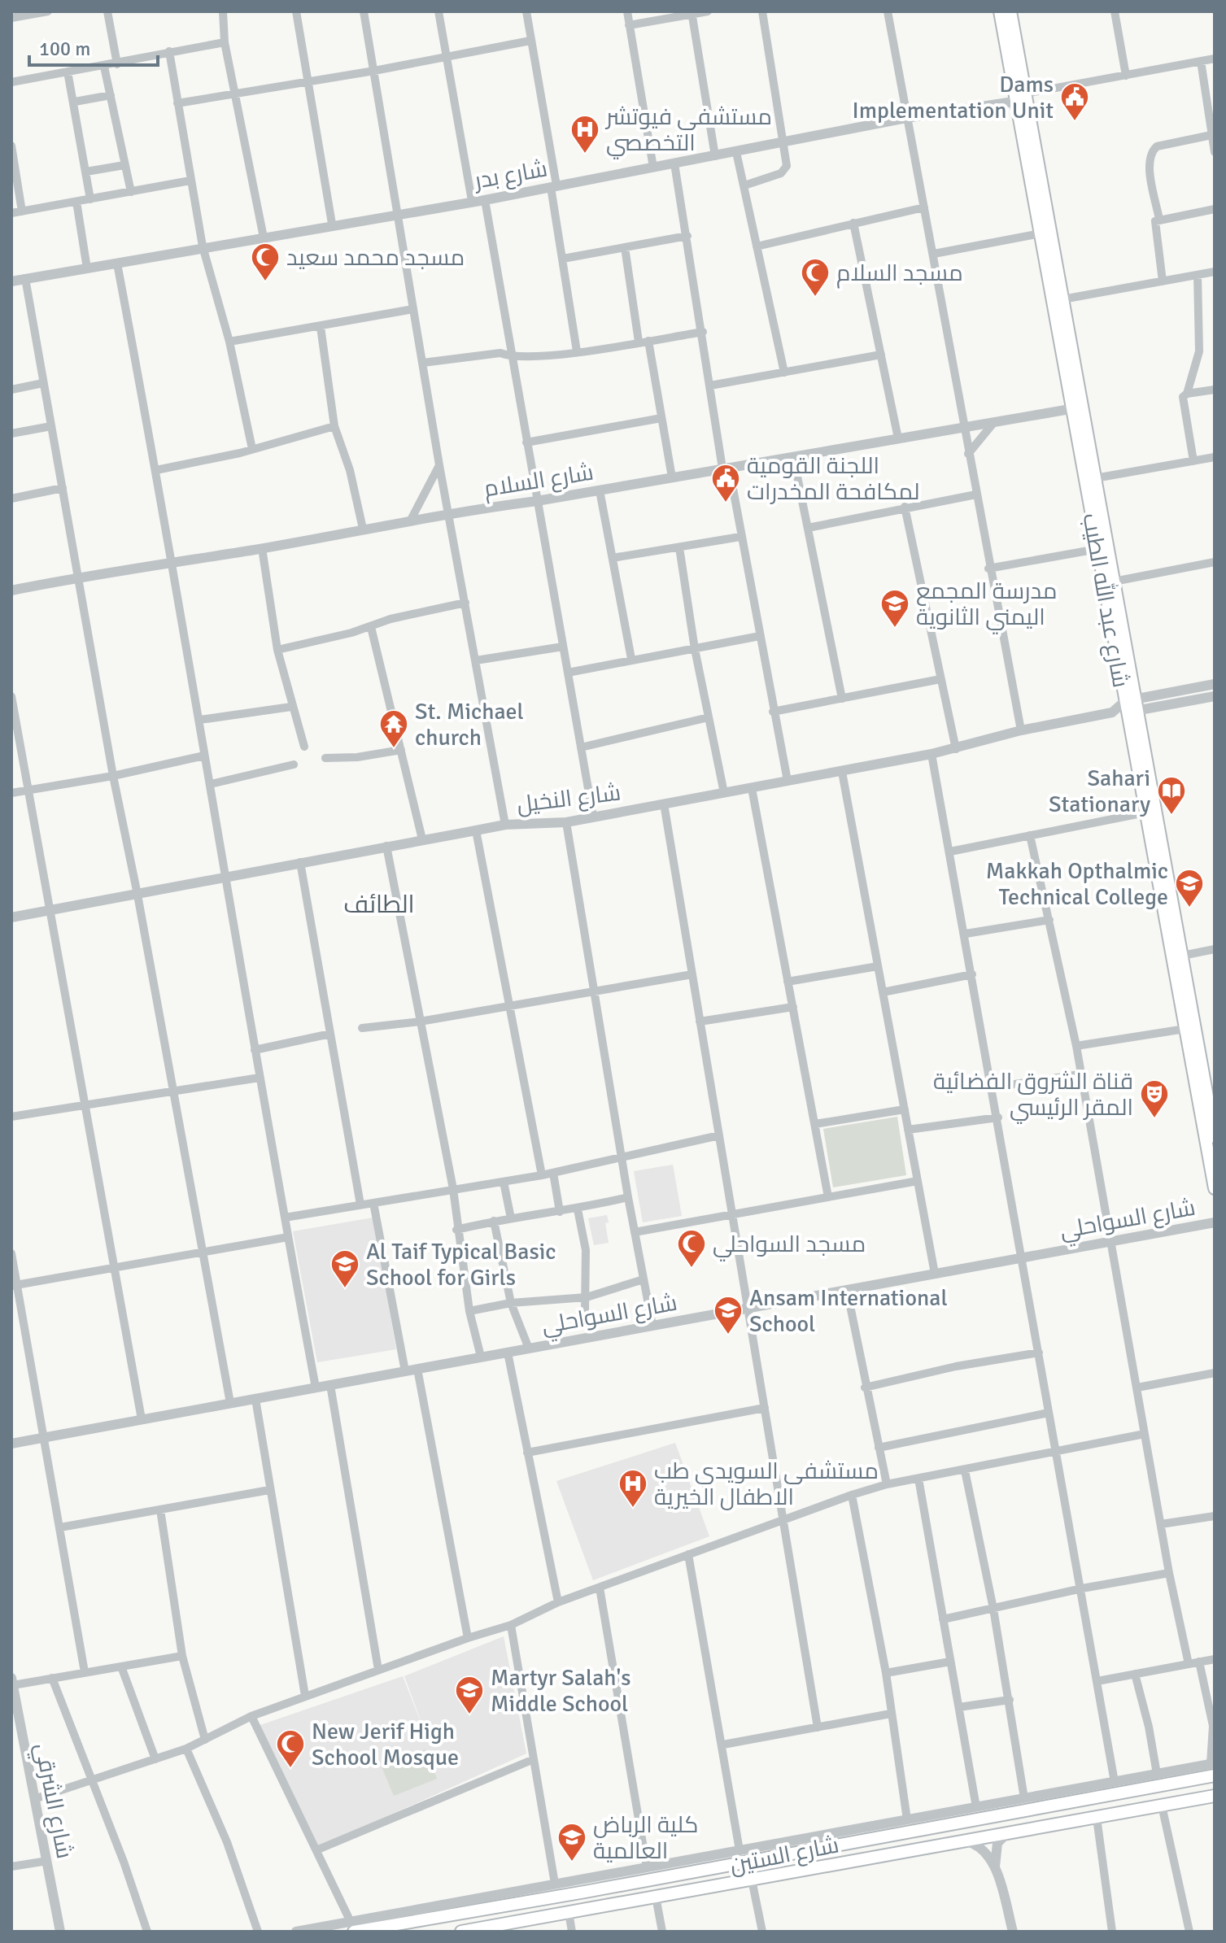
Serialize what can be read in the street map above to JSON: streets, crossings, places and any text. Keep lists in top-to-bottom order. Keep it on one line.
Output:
{"streets":{"main road":["شارع عبد الله الطيب","شارع الستين"],"street":["شارع بدر","شارع السلام","شارع النخيل","شارع السواحلي","شارع الشرقي"]},"crossings":[["شارع بدر","شارع عبد الله الطيب"],["شارع السلام","شارع عبد الله الطيب"],["شارع عبد الله الطيب","شارع النخيل"]],"districts":["الطائف"],"places":{"public building":["Dams Implementation Unit","اللجنة القومية لمكافحة المخدرات"],"hospital":["مستشفى فيوتشر التخصصي","مستشفى السويدي طب الاطفال الخيرية"],"mosque":["مسجد محمد سعيد","مسجد السلام","مسجد السواحلي","New Jerif High School Mosque"],"school or university":["مدرسة المجمع اليمني الثانوية","Makkah Opthalmic Technical College","Al Taif Typical Basic School for Girls","Ansam International School","Martyr Salah's Middle School","كلية الرباض العالمية"],"temple":["St. Michael church"],"library":["Sahari Stationary"],"theatre":["قناة الشروق الفضائية المقر الرئيسي"]},"scale_bar":"100 m"}
